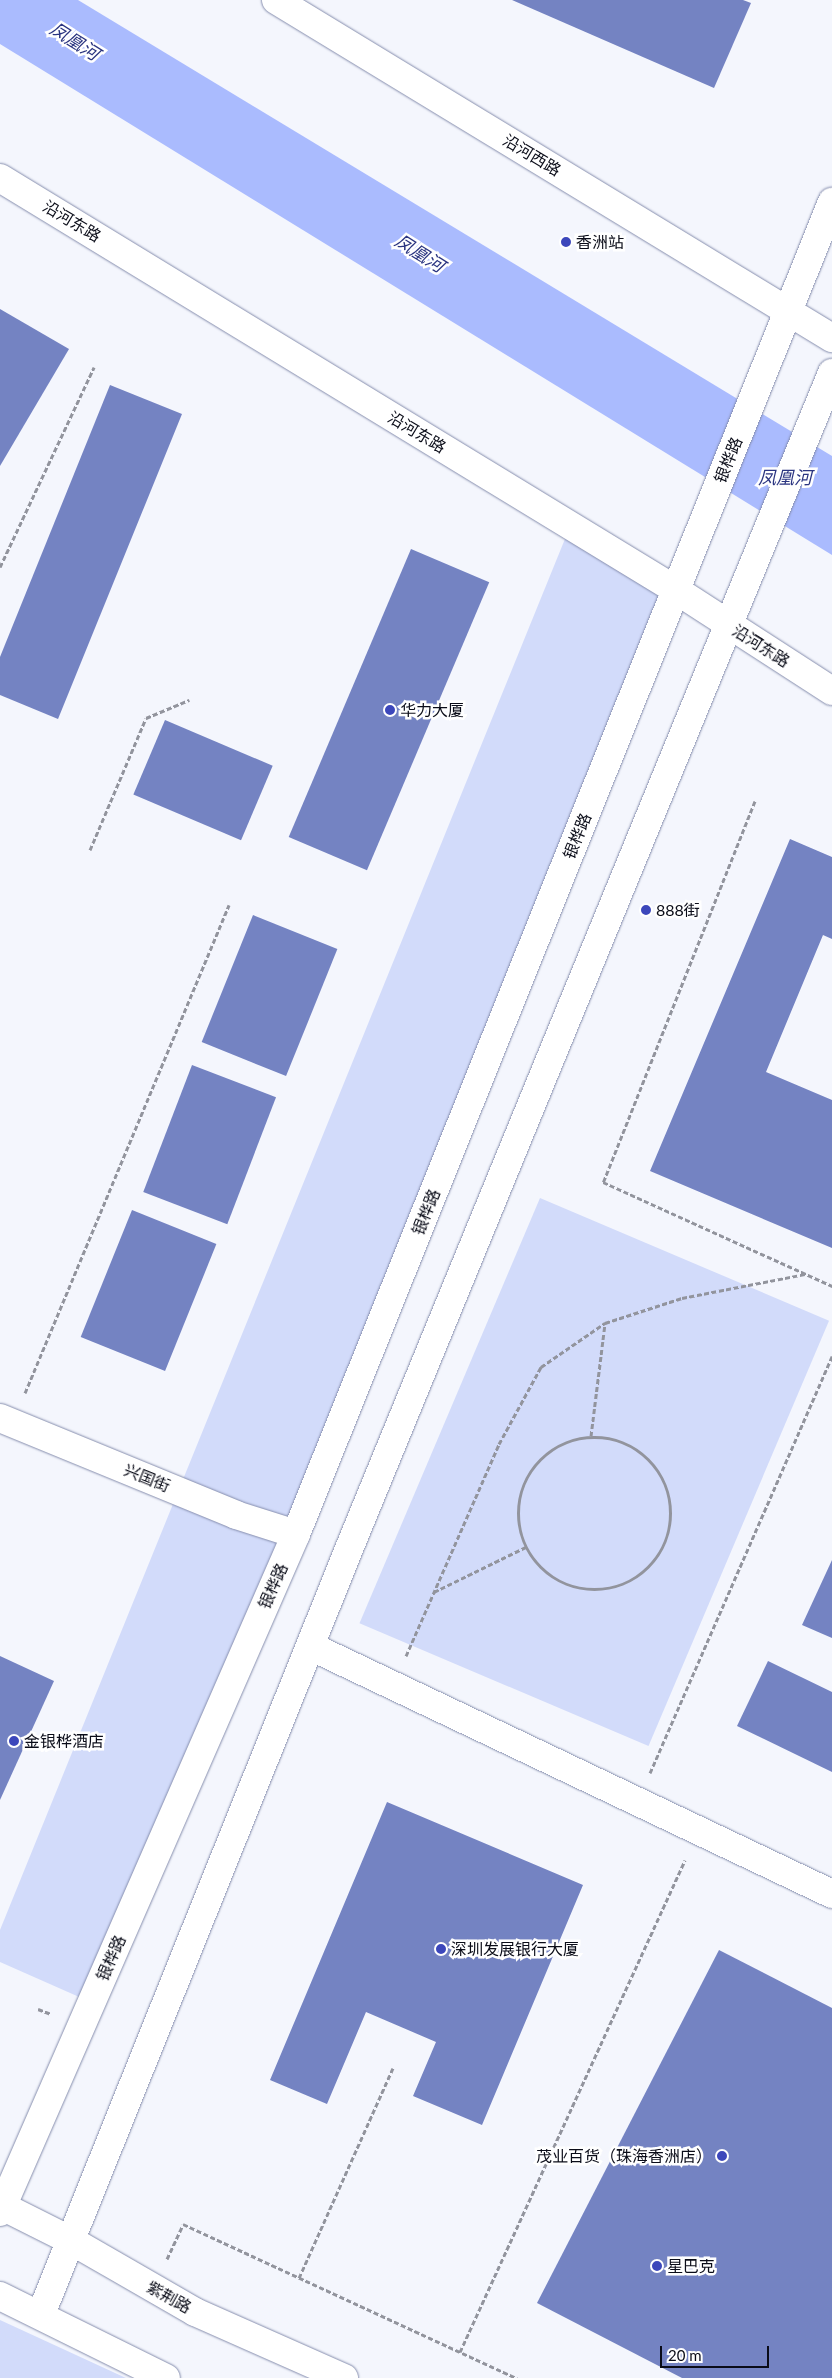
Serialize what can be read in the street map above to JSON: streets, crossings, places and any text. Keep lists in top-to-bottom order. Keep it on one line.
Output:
{"streets":{"main road":["沿河西路","沿河东路","银桦路","兴国街","紫荆路"]},"crossings":[["沿河西路","银桦路"],["沿河东路","银桦路"],["银桦路","兴国街"],["银桦路","紫荆路"]],"water":["凤凰河"],"places":["香洲站","华力大厦","888街","金银桦酒店","深圳发展银行大厦","茂业百货（珠海香洲店）","星巴克"],"scale_bar":"20 m"}
